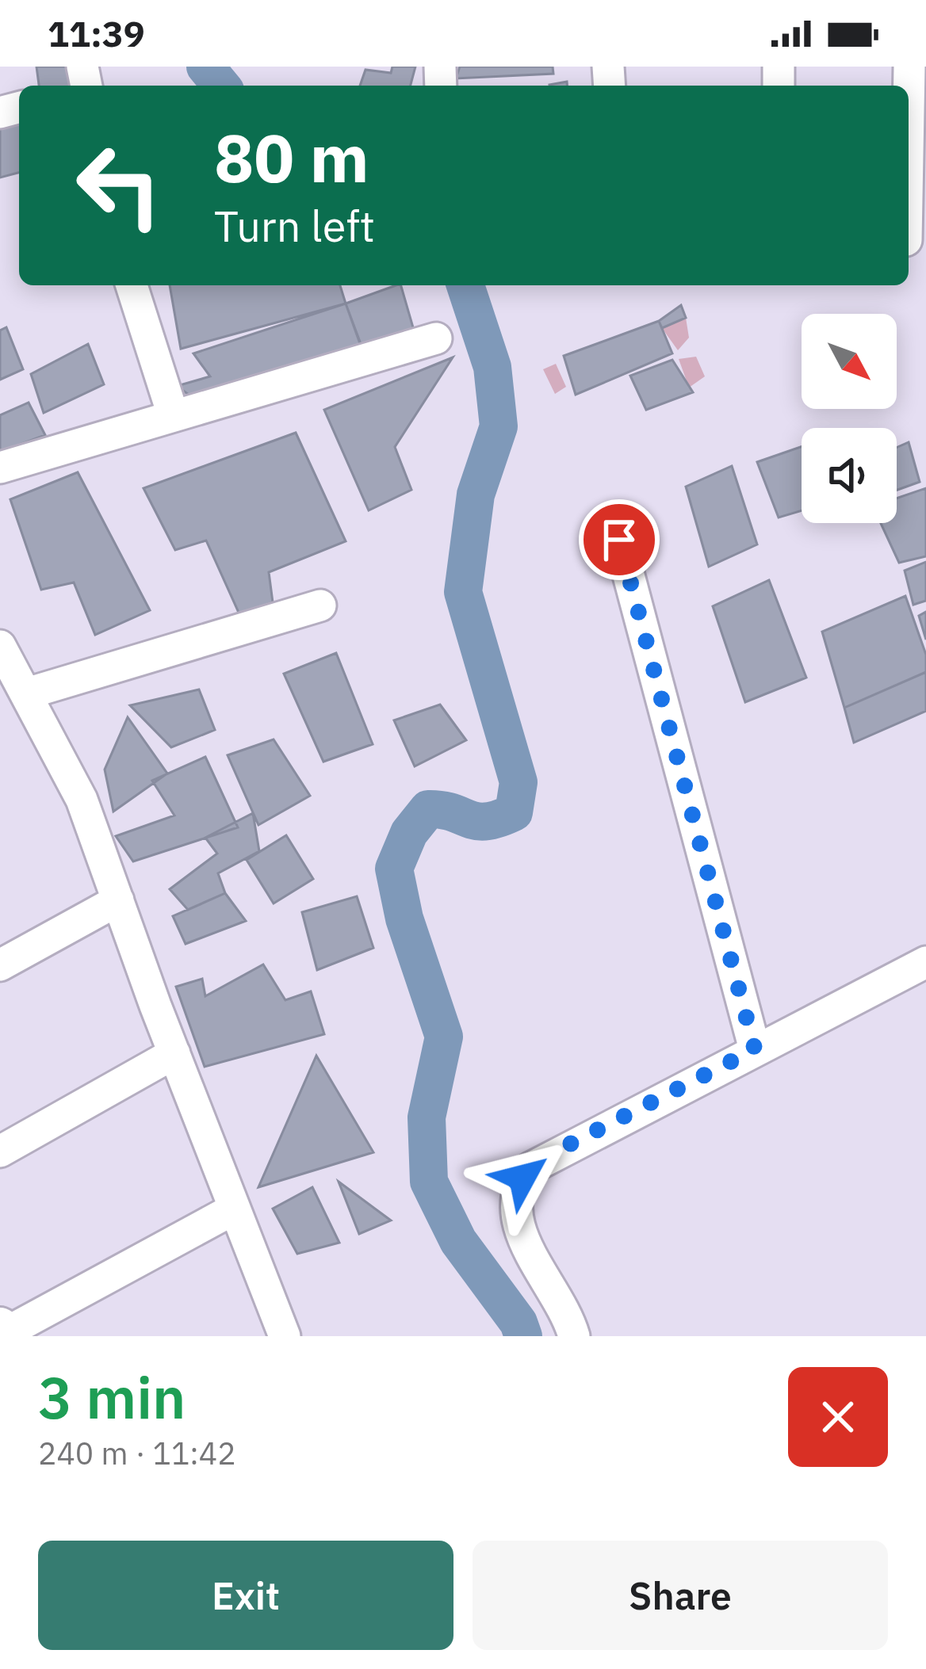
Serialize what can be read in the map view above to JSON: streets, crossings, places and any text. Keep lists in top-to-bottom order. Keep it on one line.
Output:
{"north":"bottom right","page":{"status":"11:39","turn":["80 m","Turn left"],"heading":["3 min","240 m · 11:42"],"buttons":["Exit","Share"]}}
